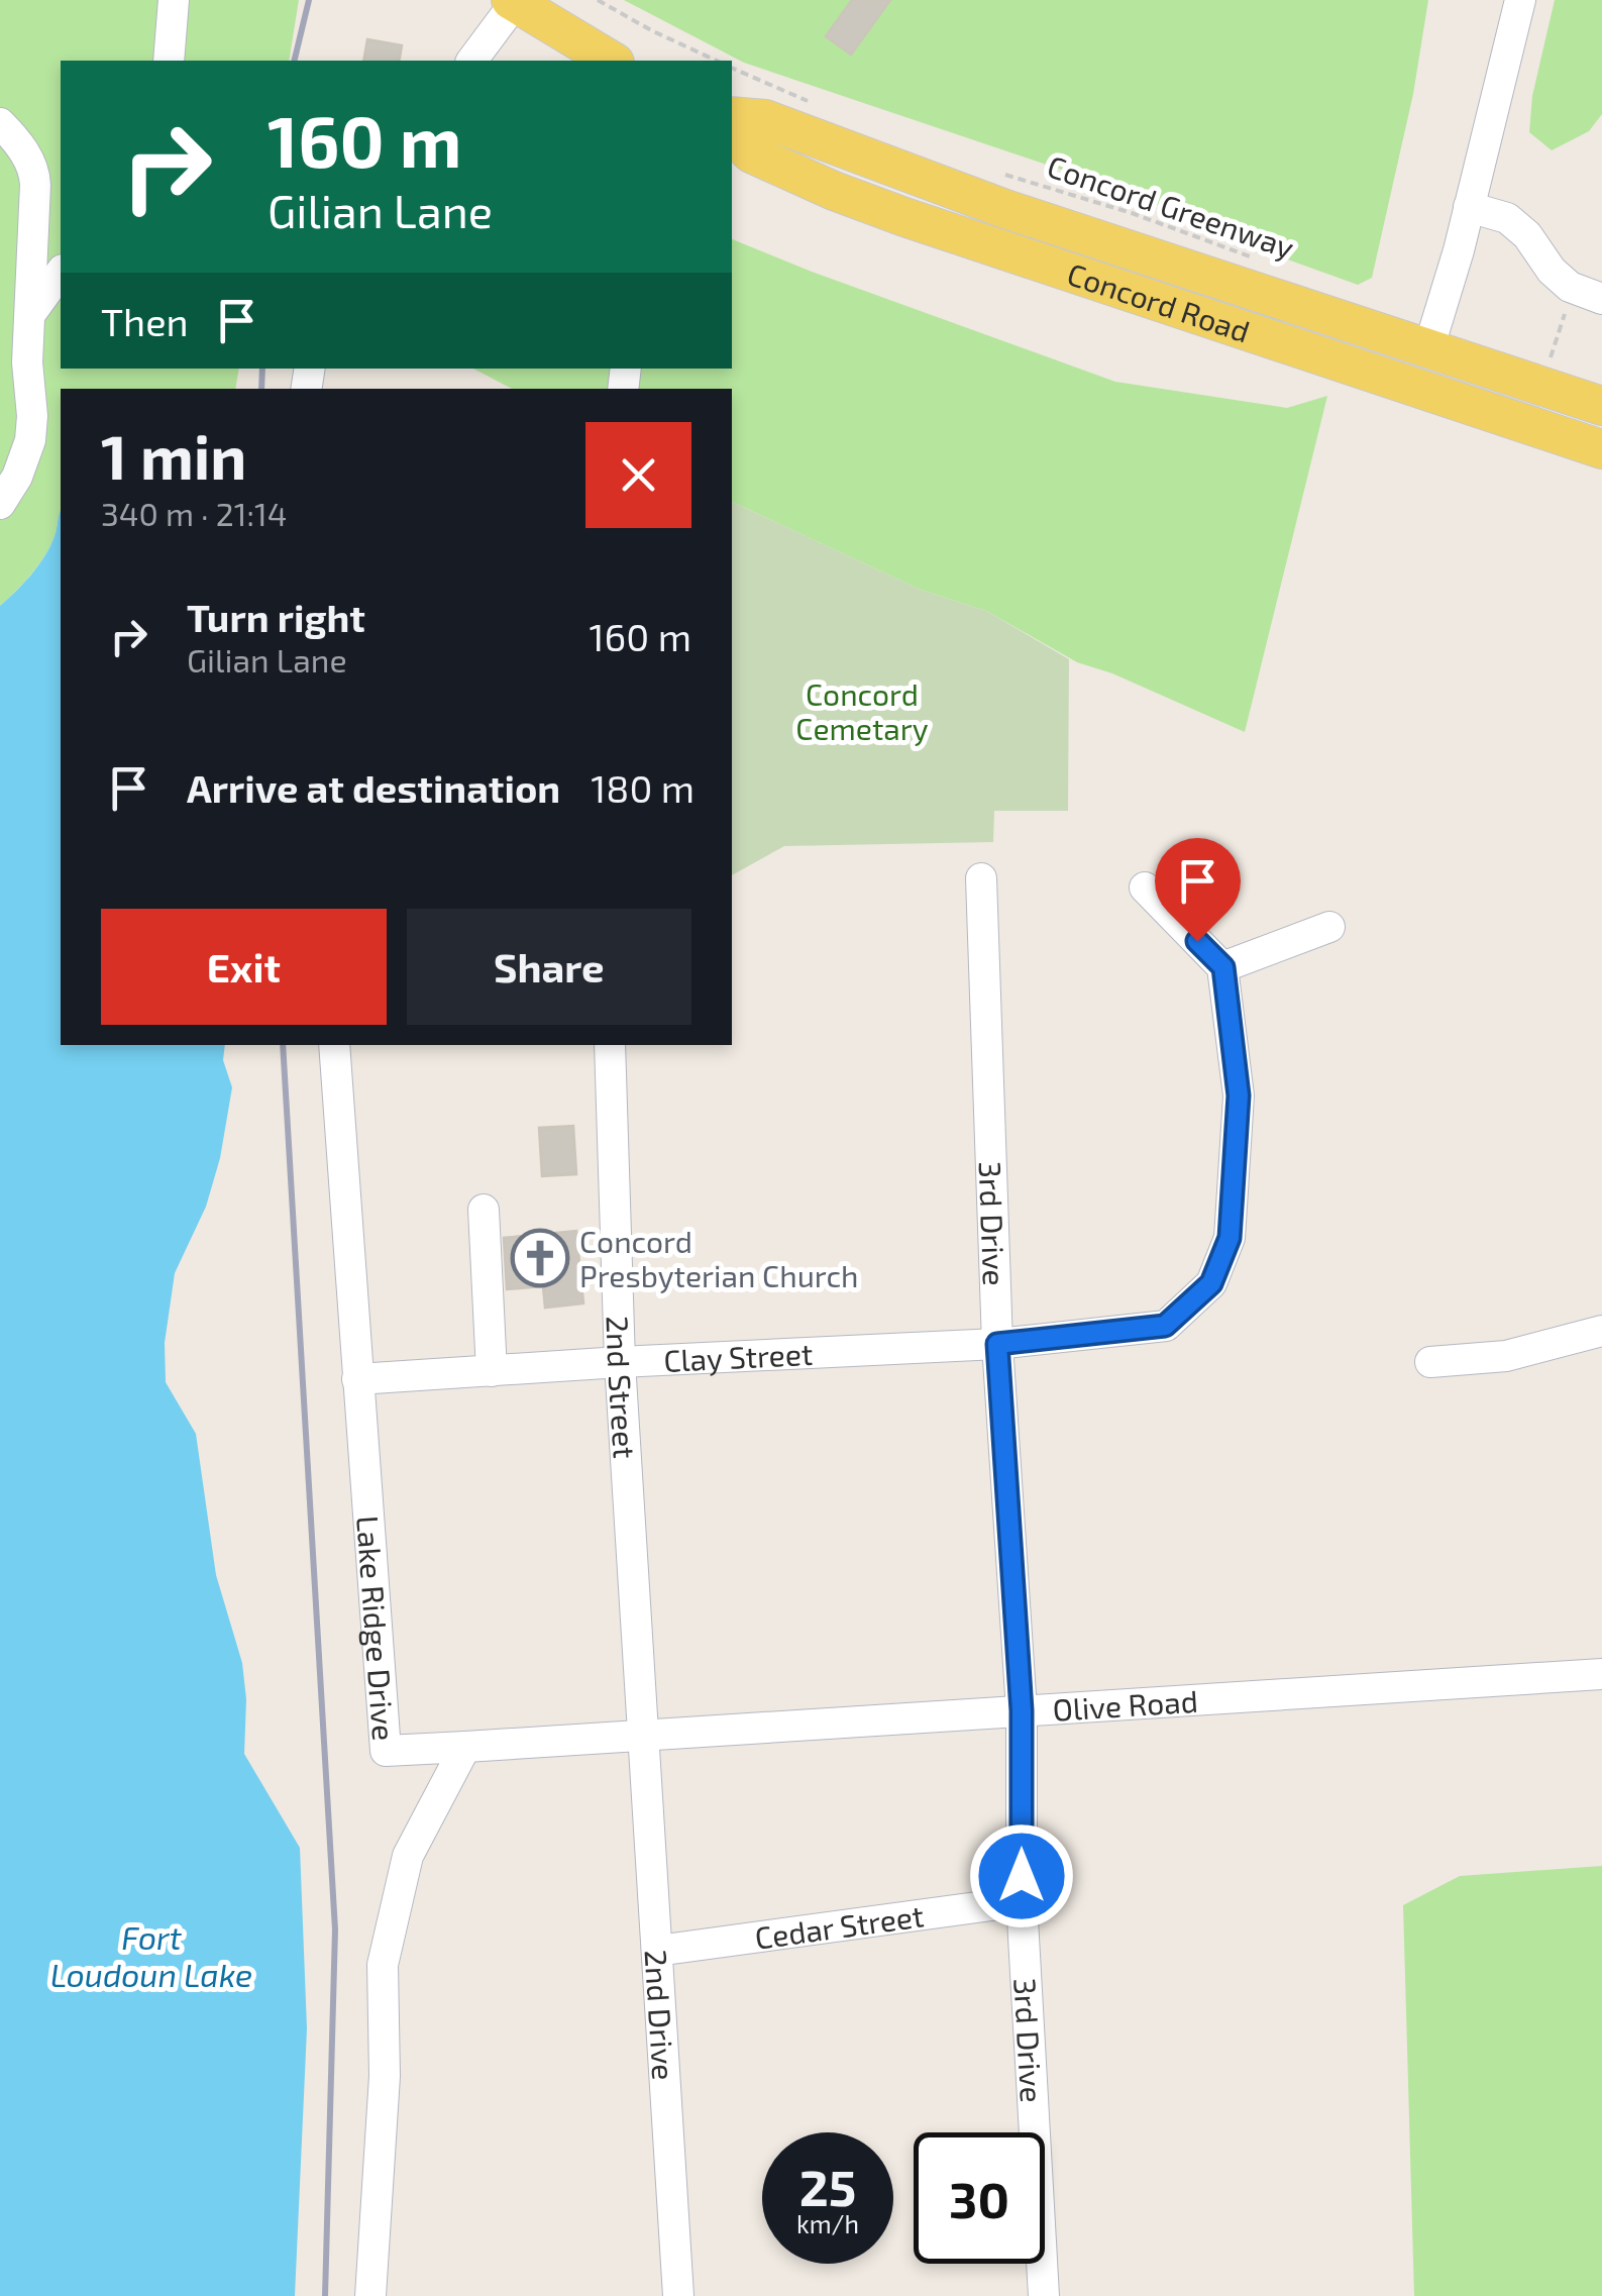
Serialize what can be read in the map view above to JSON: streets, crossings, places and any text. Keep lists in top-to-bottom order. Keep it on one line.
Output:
{"streets":{"main road":["Concord Road"],"street":["3rd Drive","Clay Street","2nd Street","Lake Ridge Drive","Olive Road","Cedar Street","2nd Drive"],"path":["Concord Greenway"]},"crossings":[["3rd Drive","Clay Street"],["3rd Drive","Olive Road"],["3rd Drive","Cedar Street"],["Clay Street","2nd Street"],["Clay Street","Lake Ridge Drive"],["2nd Street","Olive Road"],["2nd Street","2nd Drive"],["Lake Ridge Drive","Olive Road"],["Olive Road","2nd Drive"],["Cedar Street","2nd Drive"]],"water":["Fort Loudoun Lake"],"parks":["Concord Cemetary"],"places":{"church":["Concord Presbyterian Church"]},"page":{"turn":["160 m","Gilian Lane"],"then":"Then","heading":["1 min","340 m · 21:14"],"list":[{"name":"Turn right","note":"Gilian Lane","value":"160 m"},{"name":"Arrive at destination","value":"180 m"}],"buttons":["Exit","Share"],"speed":"25 km/h","limit":"30"}}
